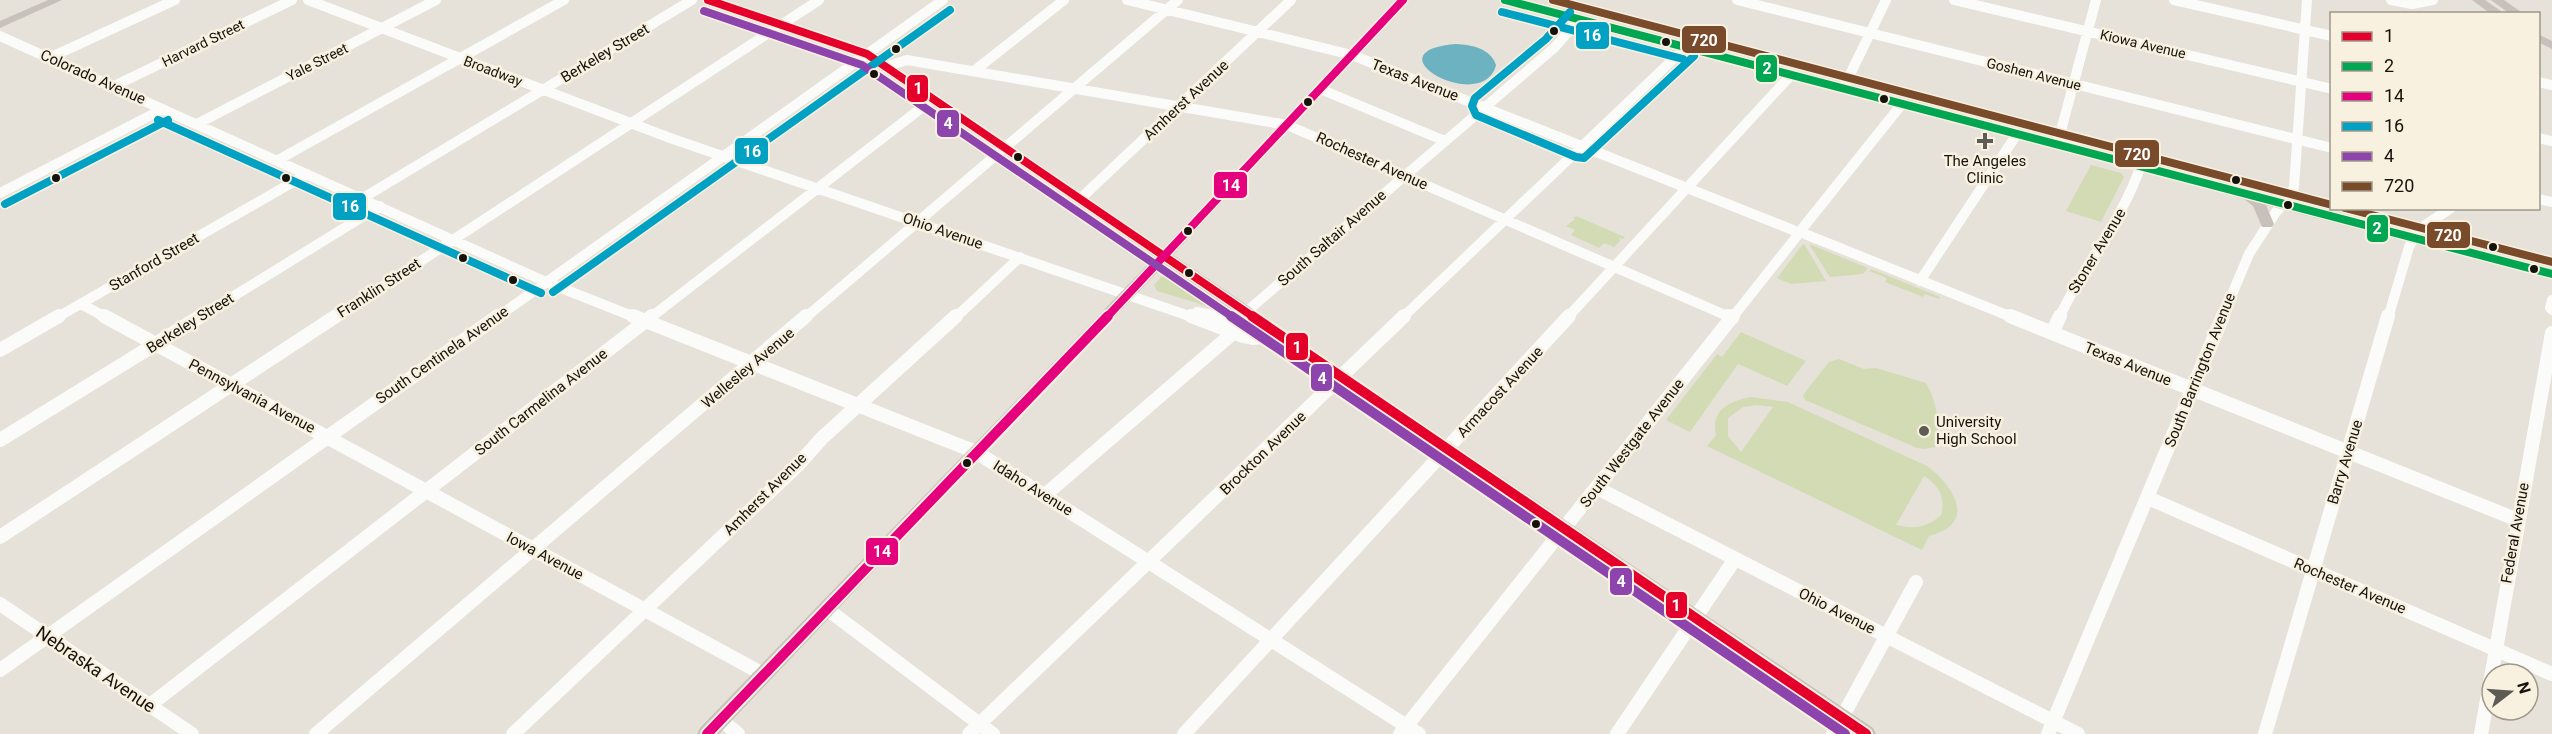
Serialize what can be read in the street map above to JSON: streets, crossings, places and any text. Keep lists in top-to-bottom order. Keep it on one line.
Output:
{"streets":{"street":["Harvard Street","Kiowa Avenue","Berkeley Street","Yale Street","Broadway","Goshen Avenue","Colorado Avenue","Texas Avenue","Amherst Avenue","Rochester Avenue","Ohio Avenue","South Saltair Avenue","Stoner Avenue","Stanford Street","Franklin Street","South Centinela Avenue","Wellesley Avenue","South Barrington Avenue","Armacost Avenue","Pennsylvania Avenue","South Carmelina Avenue","South Westgate Avenue","Brockton Avenue","Barry Avenue","Idaho Avenue","Federal Avenue","Iowa Avenue","Nebraska Avenue"]},"crossings":[["Harvard Street","Colorado Avenue"],["Kiowa Avenue","South Barrington Avenue"],["Berkeley Street","Broadway"],["Berkeley Street","Colorado Avenue"],["Berkeley Street","Pennsylvania Avenue"],["Yale Street","Broadway"],["Yale Street","Colorado Avenue"],["Broadway","Ohio Avenue"],["Broadway","Franklin Street"],["Broadway","South Centinela Avenue"],["Goshen Avenue","South Barrington Avenue"],["Colorado Avenue","Stanford Street"],["Colorado Avenue","Franklin Street"],["Colorado Avenue","South Centinela Avenue"],["Colorado Avenue","Idaho Avenue"],["Texas Avenue","Amherst Avenue"],["Texas Avenue","South Saltair Avenue"],["Texas Avenue","Stoner Avenue"],["Texas Avenue","Wellesley Avenue"],["Texas Avenue","South Barrington Avenue"],["Texas Avenue","Armacost Avenue"],["Texas Avenue","South Westgate Avenue"],["Texas Avenue","Brockton Avenue"],["Texas Avenue","Barry Avenue"],["Texas Avenue","Federal Avenue"],["Amherst Avenue","Rochester Avenue"],["Amherst Avenue","Ohio Avenue"],["Amherst Avenue","Idaho Avenue"],["Amherst Avenue","Iowa Avenue"],["Rochester Avenue","South Saltair Avenue"],["Rochester Avenue","Wellesley Avenue"],["Rochester Avenue","South Barrington Avenue"],["Rochester Avenue","Armacost Avenue"],["Rochester Avenue","South Westgate Avenue"],["Rochester Avenue","Brockton Avenue"],["Rochester Avenue","Barry Avenue"],["Rochester Avenue","Federal Avenue"],["Ohio Avenue","South Saltair Avenue"],["Ohio Avenue","South Centinela Avenue"],["Ohio Avenue","Wellesley Avenue"],["Ohio Avenue","South Barrington Avenue"],["Ohio Avenue","South Carmelina Avenue"],["Ohio Avenue","South Westgate Avenue"],["Stanford Street","Pennsylvania Avenue"],["Franklin Street","Pennsylvania Avenue"],["South Centinela Avenue","Pennsylvania Avenue"],["South Centinela Avenue","Idaho Avenue"],["South Centinela Avenue","Iowa Avenue"],["South Centinela Avenue","Nebraska Avenue"],["Wellesley Avenue","Idaho Avenue"],["Wellesley Avenue","Iowa Avenue"],["Armacost Avenue","Idaho Avenue"],["Pennsylvania Avenue","Iowa Avenue"],["South Carmelina Avenue","Idaho Avenue"],["South Carmelina Avenue","Iowa Avenue"],["South Carmelina Avenue","Nebraska Avenue"],["South Westgate Avenue","Idaho Avenue"],["Brockton Avenue","Idaho Avenue"]],"places":{"health":["The Angeles Clinic"],"other":["University High School"]},"lines":["transit line 1","transit line 2","transit line 14","transit line 720","transit line 16","transit line 4"],"legend":["1","2","14","16","4","720"],"north":"right"}
